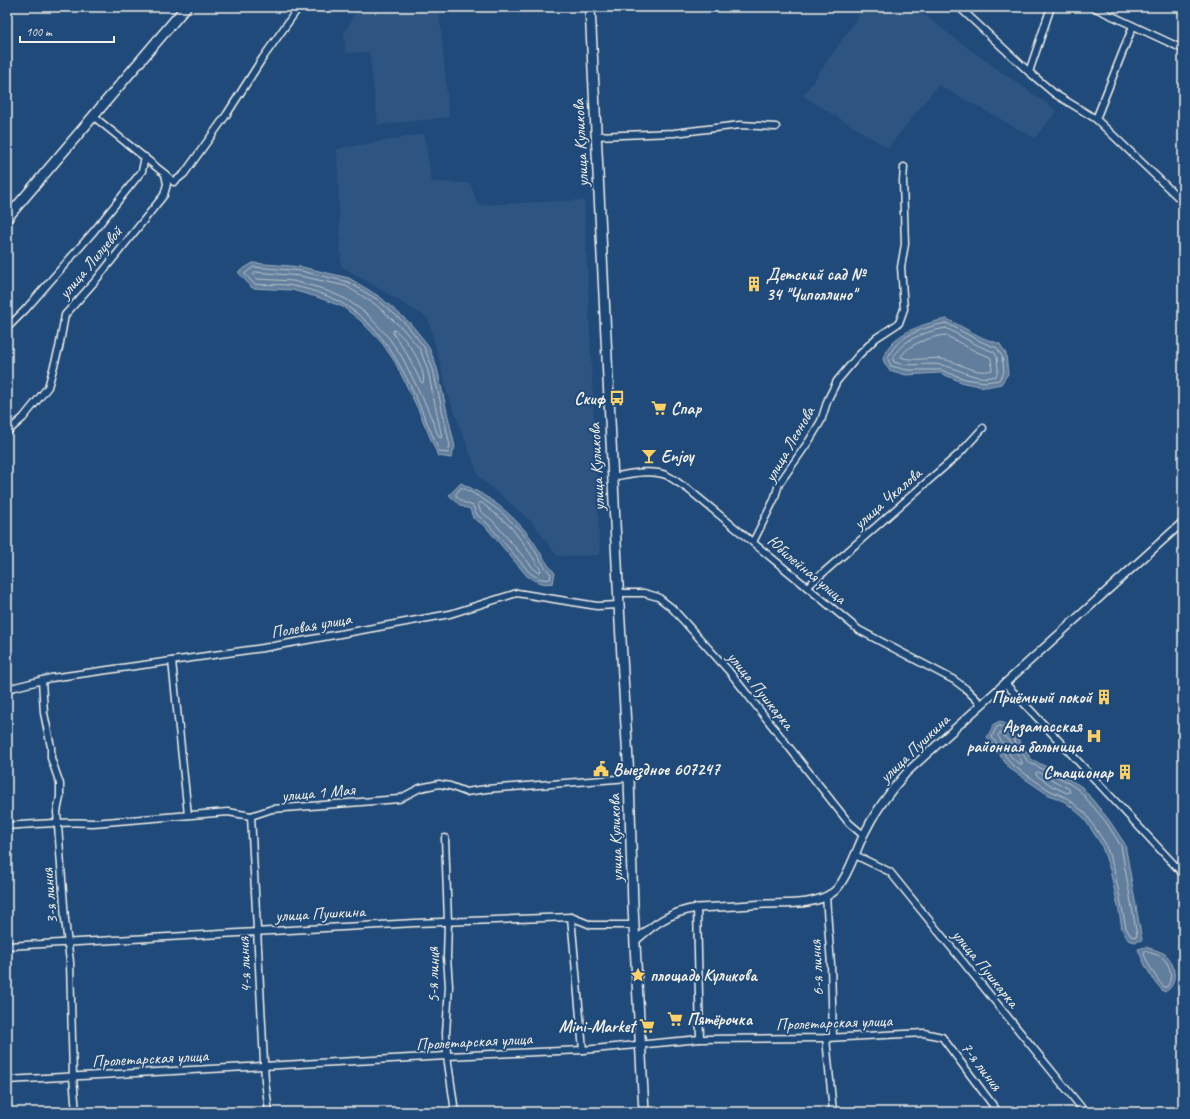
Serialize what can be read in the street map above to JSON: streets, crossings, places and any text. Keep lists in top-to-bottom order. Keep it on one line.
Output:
{"streets":{"main road":["улица Куликова"],"street":["улица Лилуевой","улица Леонова","улица Чкалова","Юбилейная улица","Полевая улица","улица Пушкарка","улица Пушкина","улица 1 Мая","3-я линия","4-я линия","6-я линия","5-я линия","Пролетарская улица","7-я линия"]},"crossings":[["улица Куликова","Юбилейная улица"],["улица Куликова","Полевая улица"],["улица Куликова","улица Пушкарка"],["улица Куликова","улица Пушкина"],["улица Куликова","улица 1 Мая"],["улица Леонова","Юбилейная улица"],["улица Чкалова","Юбилейная улица"],["Юбилейная улица","улица Пушкина"],["Полевая улица","3-я линия"],["улица Пушкарка","улица Пушкина"],["улица Пушкина","3-я линия"],["улица Пушкина","4-я линия"],["улица Пушкина","6-я линия"],["улица Пушкина","5-я линия"],["улица 1 Мая","3-я линия"],["улица 1 Мая","4-я линия"],["3-я линия","Пролетарская улица"],["4-я линия","Пролетарская улица"],["6-я линия","Пролетарская улица"],["5-я линия","Пролетарская улица"],["Пролетарская улица","7-я линия"]],"places":{"building":["Детский сад № 34 \"Чиполлино\"","Приёмный покой","Стационар"],"bus stop":["Скиф"],"supermarket":["Спар","Пятёрочка","Mini-Market"],"bar":["Enjoy"],"hospital":["Арзамасская районная больница"],"public building":["Выездное 607247"],"place":["площадь Куликова"]},"scale_bar":"100 m"}
